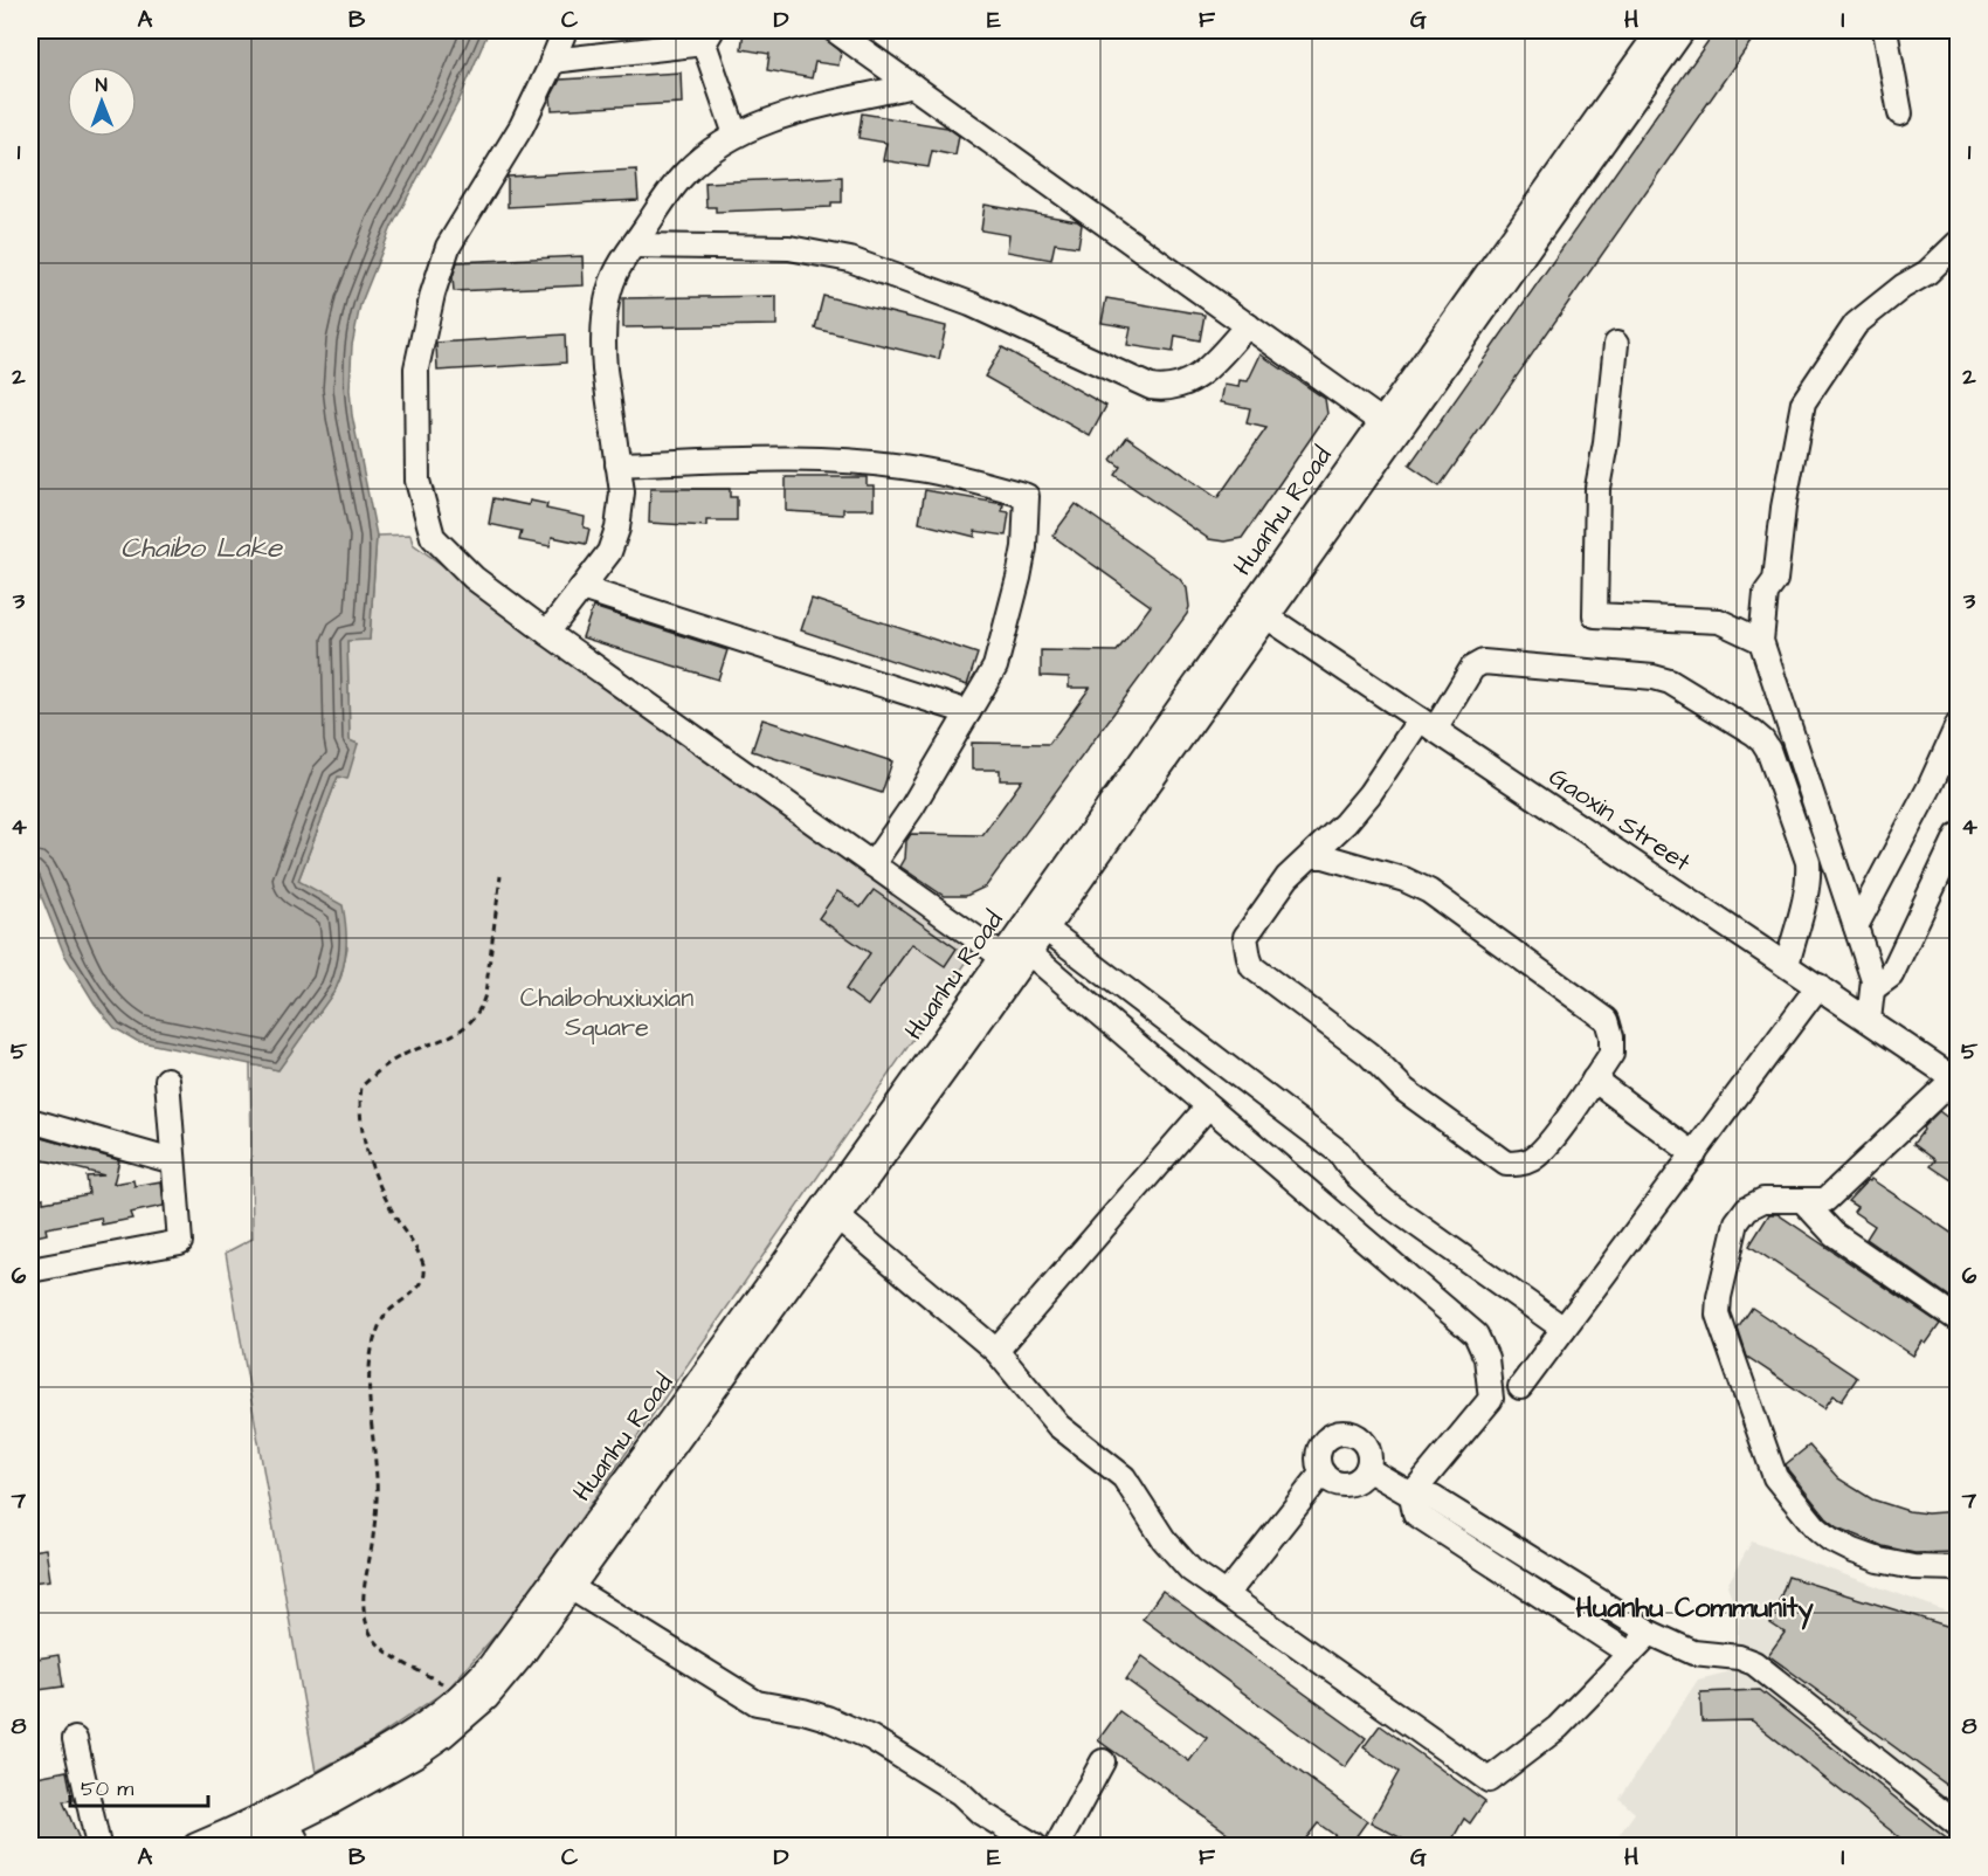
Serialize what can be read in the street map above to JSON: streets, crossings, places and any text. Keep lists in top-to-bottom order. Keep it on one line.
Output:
{"streets":{"street":["Huanhu Road","Gaoxin Street"]},"crossings":[["Huanhu Road","Gaoxin Street"]],"districts":["Huanhu Community"],"water":["Chaibo Lake"],"parks":["Chaibohuxiuxian Square"],"scale_bar":"50 m","north":"top","grid":{"columns":["A","B","C","D","E","F","G","H","I"],"rows":["1","2","3","4","5","6","7","8"]}}
